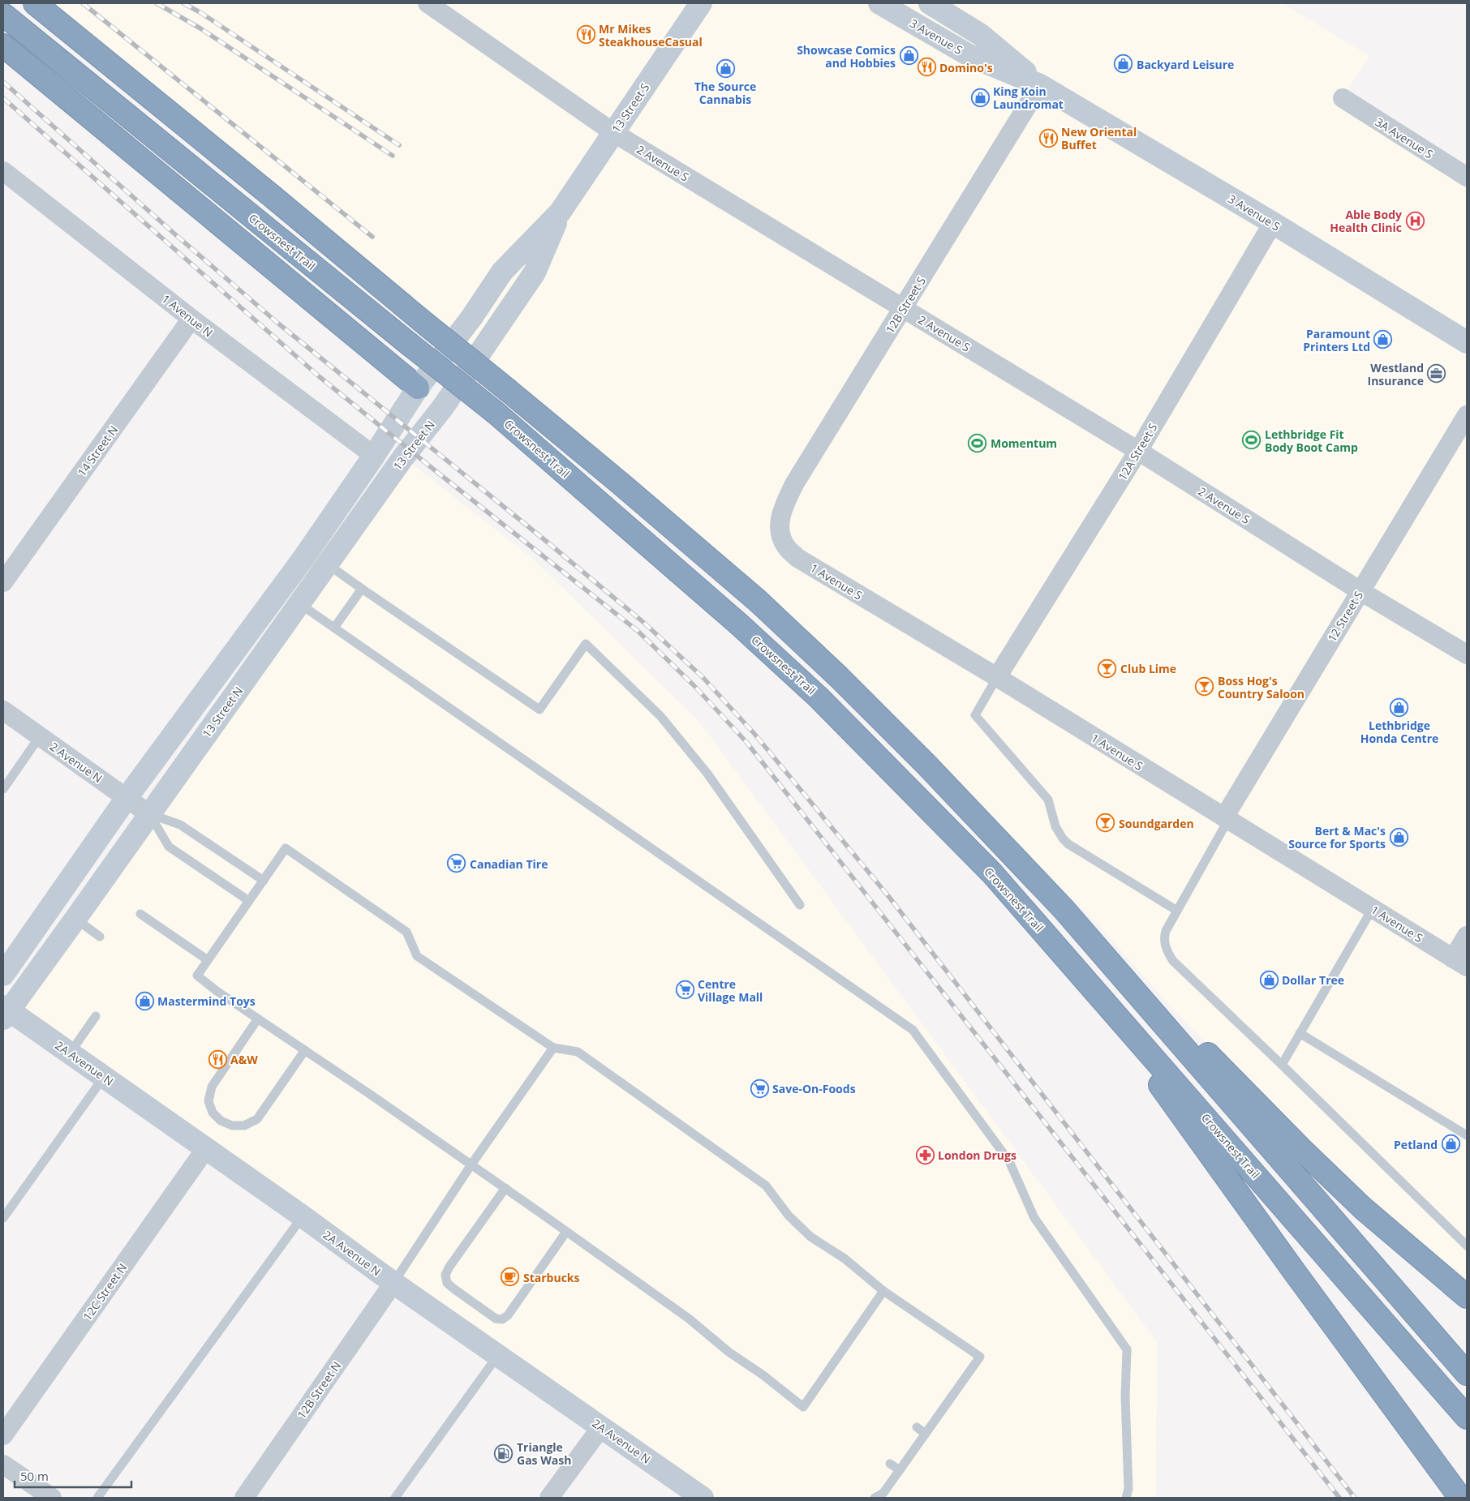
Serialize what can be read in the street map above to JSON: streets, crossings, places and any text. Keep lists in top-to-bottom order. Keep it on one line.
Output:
{"streets":{"highway":["Crowsnest Trail"],"street":["3 Avenue S","13 Street S","3A Avenue S","2 Avenue S","12B Street S","1 Avenue N","13 Street N","14 Street N","12A Street S","1 Avenue S","12 Street S","2 Avenue N","2A Avenue N","12C Street N","12B Street N"]},"crossings":[["3 Avenue S","12B Street S"],["3 Avenue S","12A Street S"],["13 Street S","2 Avenue S"],["13 Street S","13 Street N"],["2 Avenue S","12B Street S"],["2 Avenue S","12A Street S"],["2 Avenue S","12 Street S"],["12B Street S","1 Avenue S"],["1 Avenue N","14 Street N"],["13 Street N","2 Avenue N"],["13 Street N","2A Avenue N"],["12A Street S","1 Avenue S"],["1 Avenue S","12 Street S"],["2A Avenue N","12C Street N"],["2A Avenue N","12B Street N"]],"places":{"restaurant":["Mr Mikes SteakhouseCasual","Domino's","New Oriental Buffet","A&W"],"shop":["Showcase Comics and Hobbies","Backyard Leisure","The Source Cannabis","King Koin Laundromat","Paramount Printers Ltd","Lethbridge Honda Centre","Bert & Mac's Source for Sports","Dollar Tree","Mastermind Toys","Petland"],"hospital":["Able Body Health Clinic"],"office":["Westland Insurance"],"sports":["Lethbridge Fit Body Boot Camp","Momentum"],"bar":["Club Lime","Boss Hog's Country Saloon","Soundgarden"],"supermarket":["Canadian Tire","Centre Village Mall","Save-On-Foods"],"pharmacy":["London Drugs"],"cafe":["Starbucks"],"fuel station":["Triangle Gas Wash"]},"scale_bar":"50 m"}
